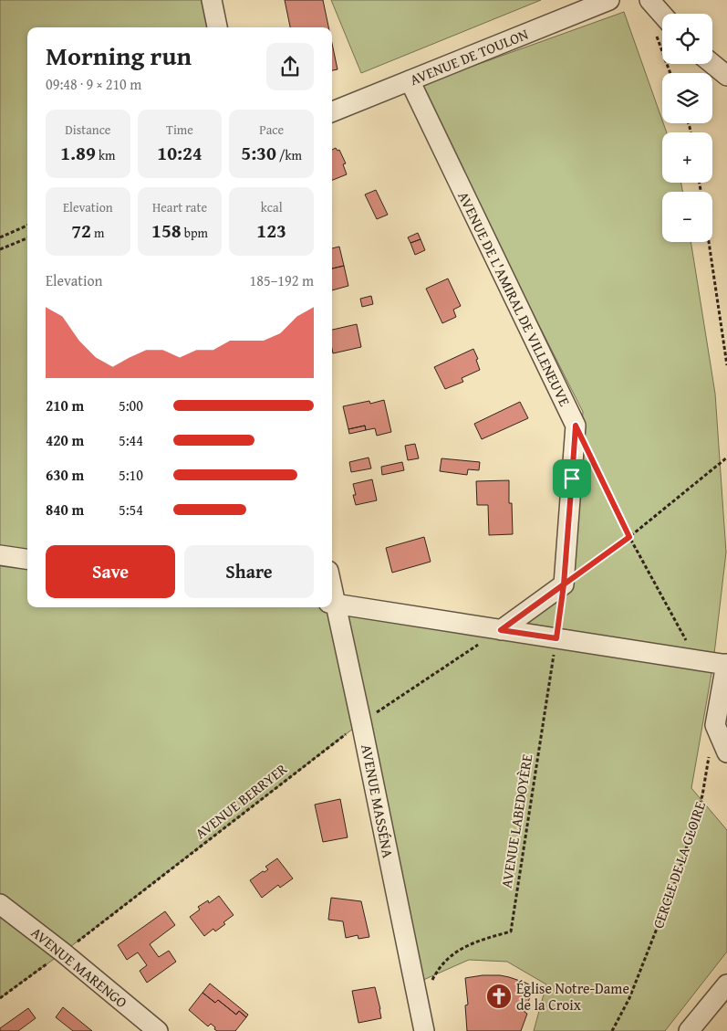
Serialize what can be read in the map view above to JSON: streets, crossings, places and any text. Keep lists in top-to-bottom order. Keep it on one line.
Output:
{"streets":{"street":["AVENUE DE TOULON","AVENUE DE L'AMIRAL DE VILLENEUVE","AVENUE MASSÉNA","AVENUE MARENGO"],"path":["AVENUE BERRYER","AVENUE LABEDOYÈRE","CERCLE DE LA GLOIRE"]},"crossings":[["AVENUE DE TOULON","AVENUE DE L'AMIRAL DE VILLENEUVE"],["AVENUE BERRYER","AVENUE MASSÉNA"],["AVENUE BERRYER","AVENUE MARENGO"]],"places":{"church":["Église Notre-Dame de la Croix"]},"page":{"map_buttons":["+","−"],"heading":["Morning run","09:48 · 9 × 210 m"],"stats":[["Distance","1.89 km"],["Time","10:24"],["Pace","5:30 /km"],["Elevation","72 m"],["Heart rate","158 bpm"],["kcal","123"]],"chart":["Elevation","185–192 m"],"list":[{"name":"210 m","note":"5:00"},{"name":"420 m","note":"5:44"},{"name":"630 m","note":"5:10"},{"name":"840 m","note":"5:54"}],"buttons":["Save","Share"]}}
